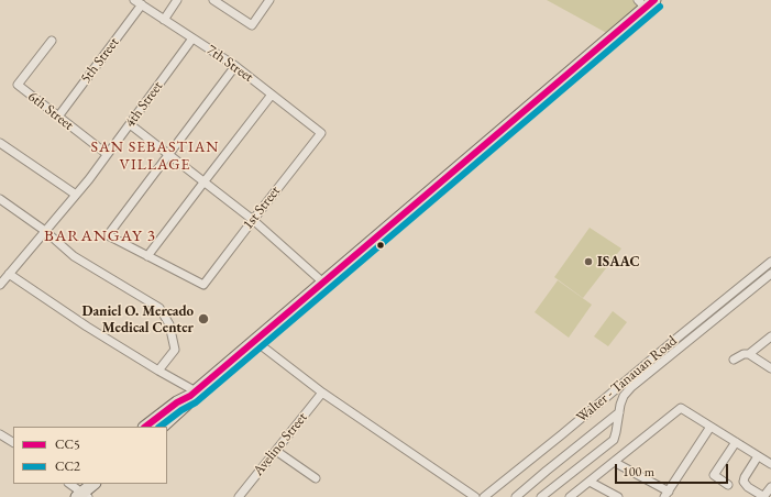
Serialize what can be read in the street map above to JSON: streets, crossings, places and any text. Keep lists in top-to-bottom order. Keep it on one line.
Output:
{"streets":{"street":["5th Street","7th Street","4th Street","6th Street","1st Street","Walter - Tanauan Road","Avelino Street"]},"crossings":[["5th Street","7th Street"],["5th Street","6th Street"],["7th Street","4th Street"],["7th Street","1st Street"],["4th Street","6th Street"]],"districts":["SAN SEBASTIAN VILLAGE","BARANGAY 3"],"places":["ISAAC","Daniel O. Mercado Medical Center"],"lines":["transit line CC5","transit line CC2"],"legend":["CC5","CC2"],"scale_bar":"100 m"}
